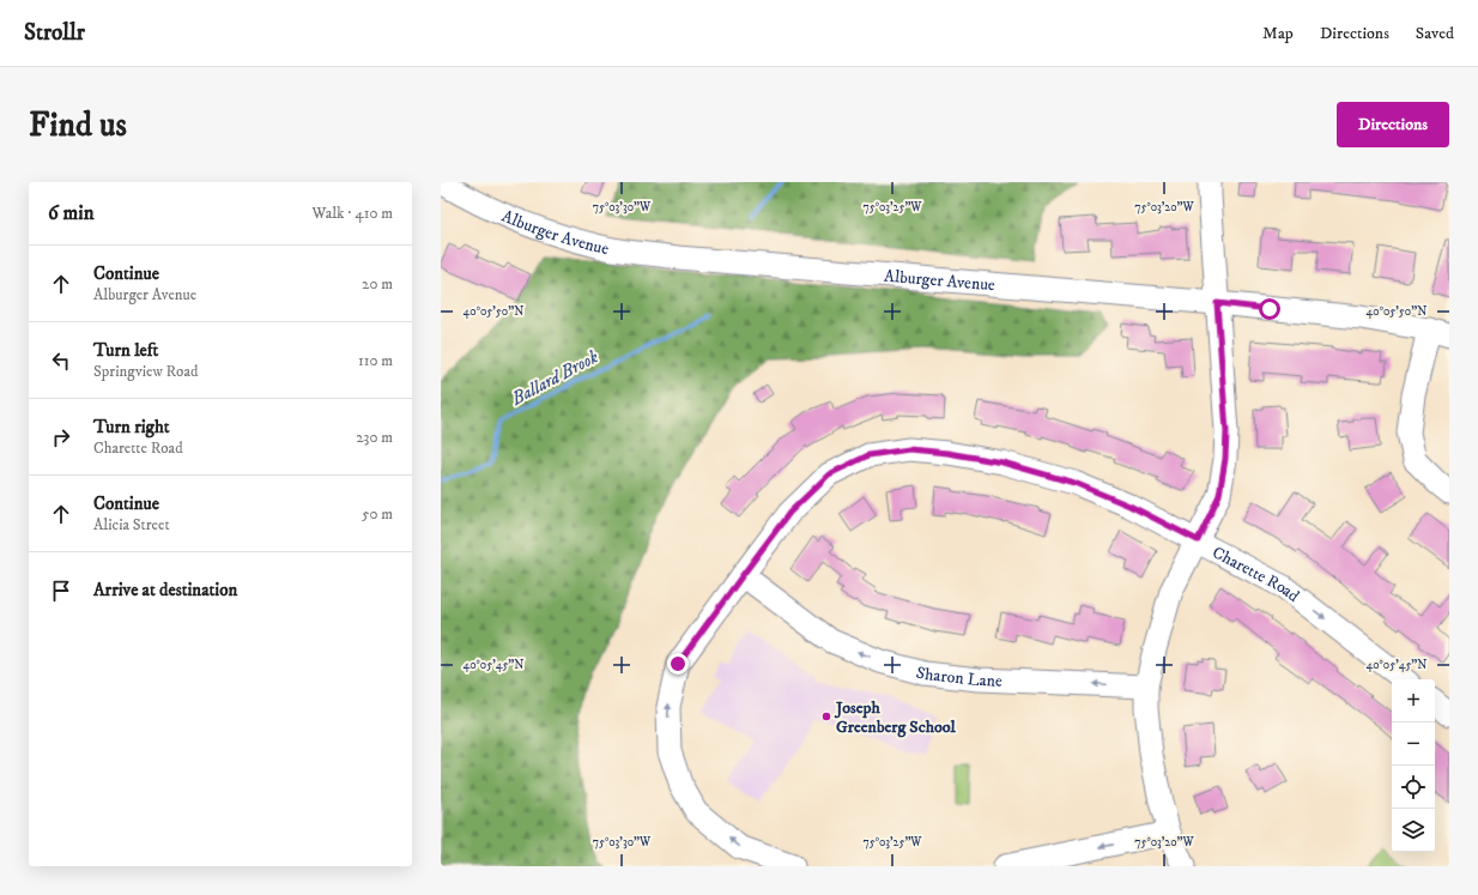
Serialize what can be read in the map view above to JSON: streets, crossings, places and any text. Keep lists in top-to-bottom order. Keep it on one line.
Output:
{"streets":{"street":["Alburger Avenue","Charette Road","Sharon Lane"]},"crossings":[["Charette Road","Sharon Lane"]],"one_way":["Sharon Lane"],"water":["Ballard Brook"],"places":["Joseph Greenberg School"],"page":{"header":"Strollr","nav":["Map","Directions","Saved"],"buttons":"Directions","title":"Find us","heading":["6 min","Walk · 410 m"],"list":[["Continue","Alburger Avenue","20 m"],["Turn left","Springview Road","110 m"],["Turn right","Charette Road","230 m"],["Continue","Alicia Street","50 m"],"Arrive at destination"],"map_buttons":["+","−"]},"coordinates":["75°03'30\"W","75°03'25\"W","75°03'20\"W","40°05'50\"N","40°05'45\"N"]}
